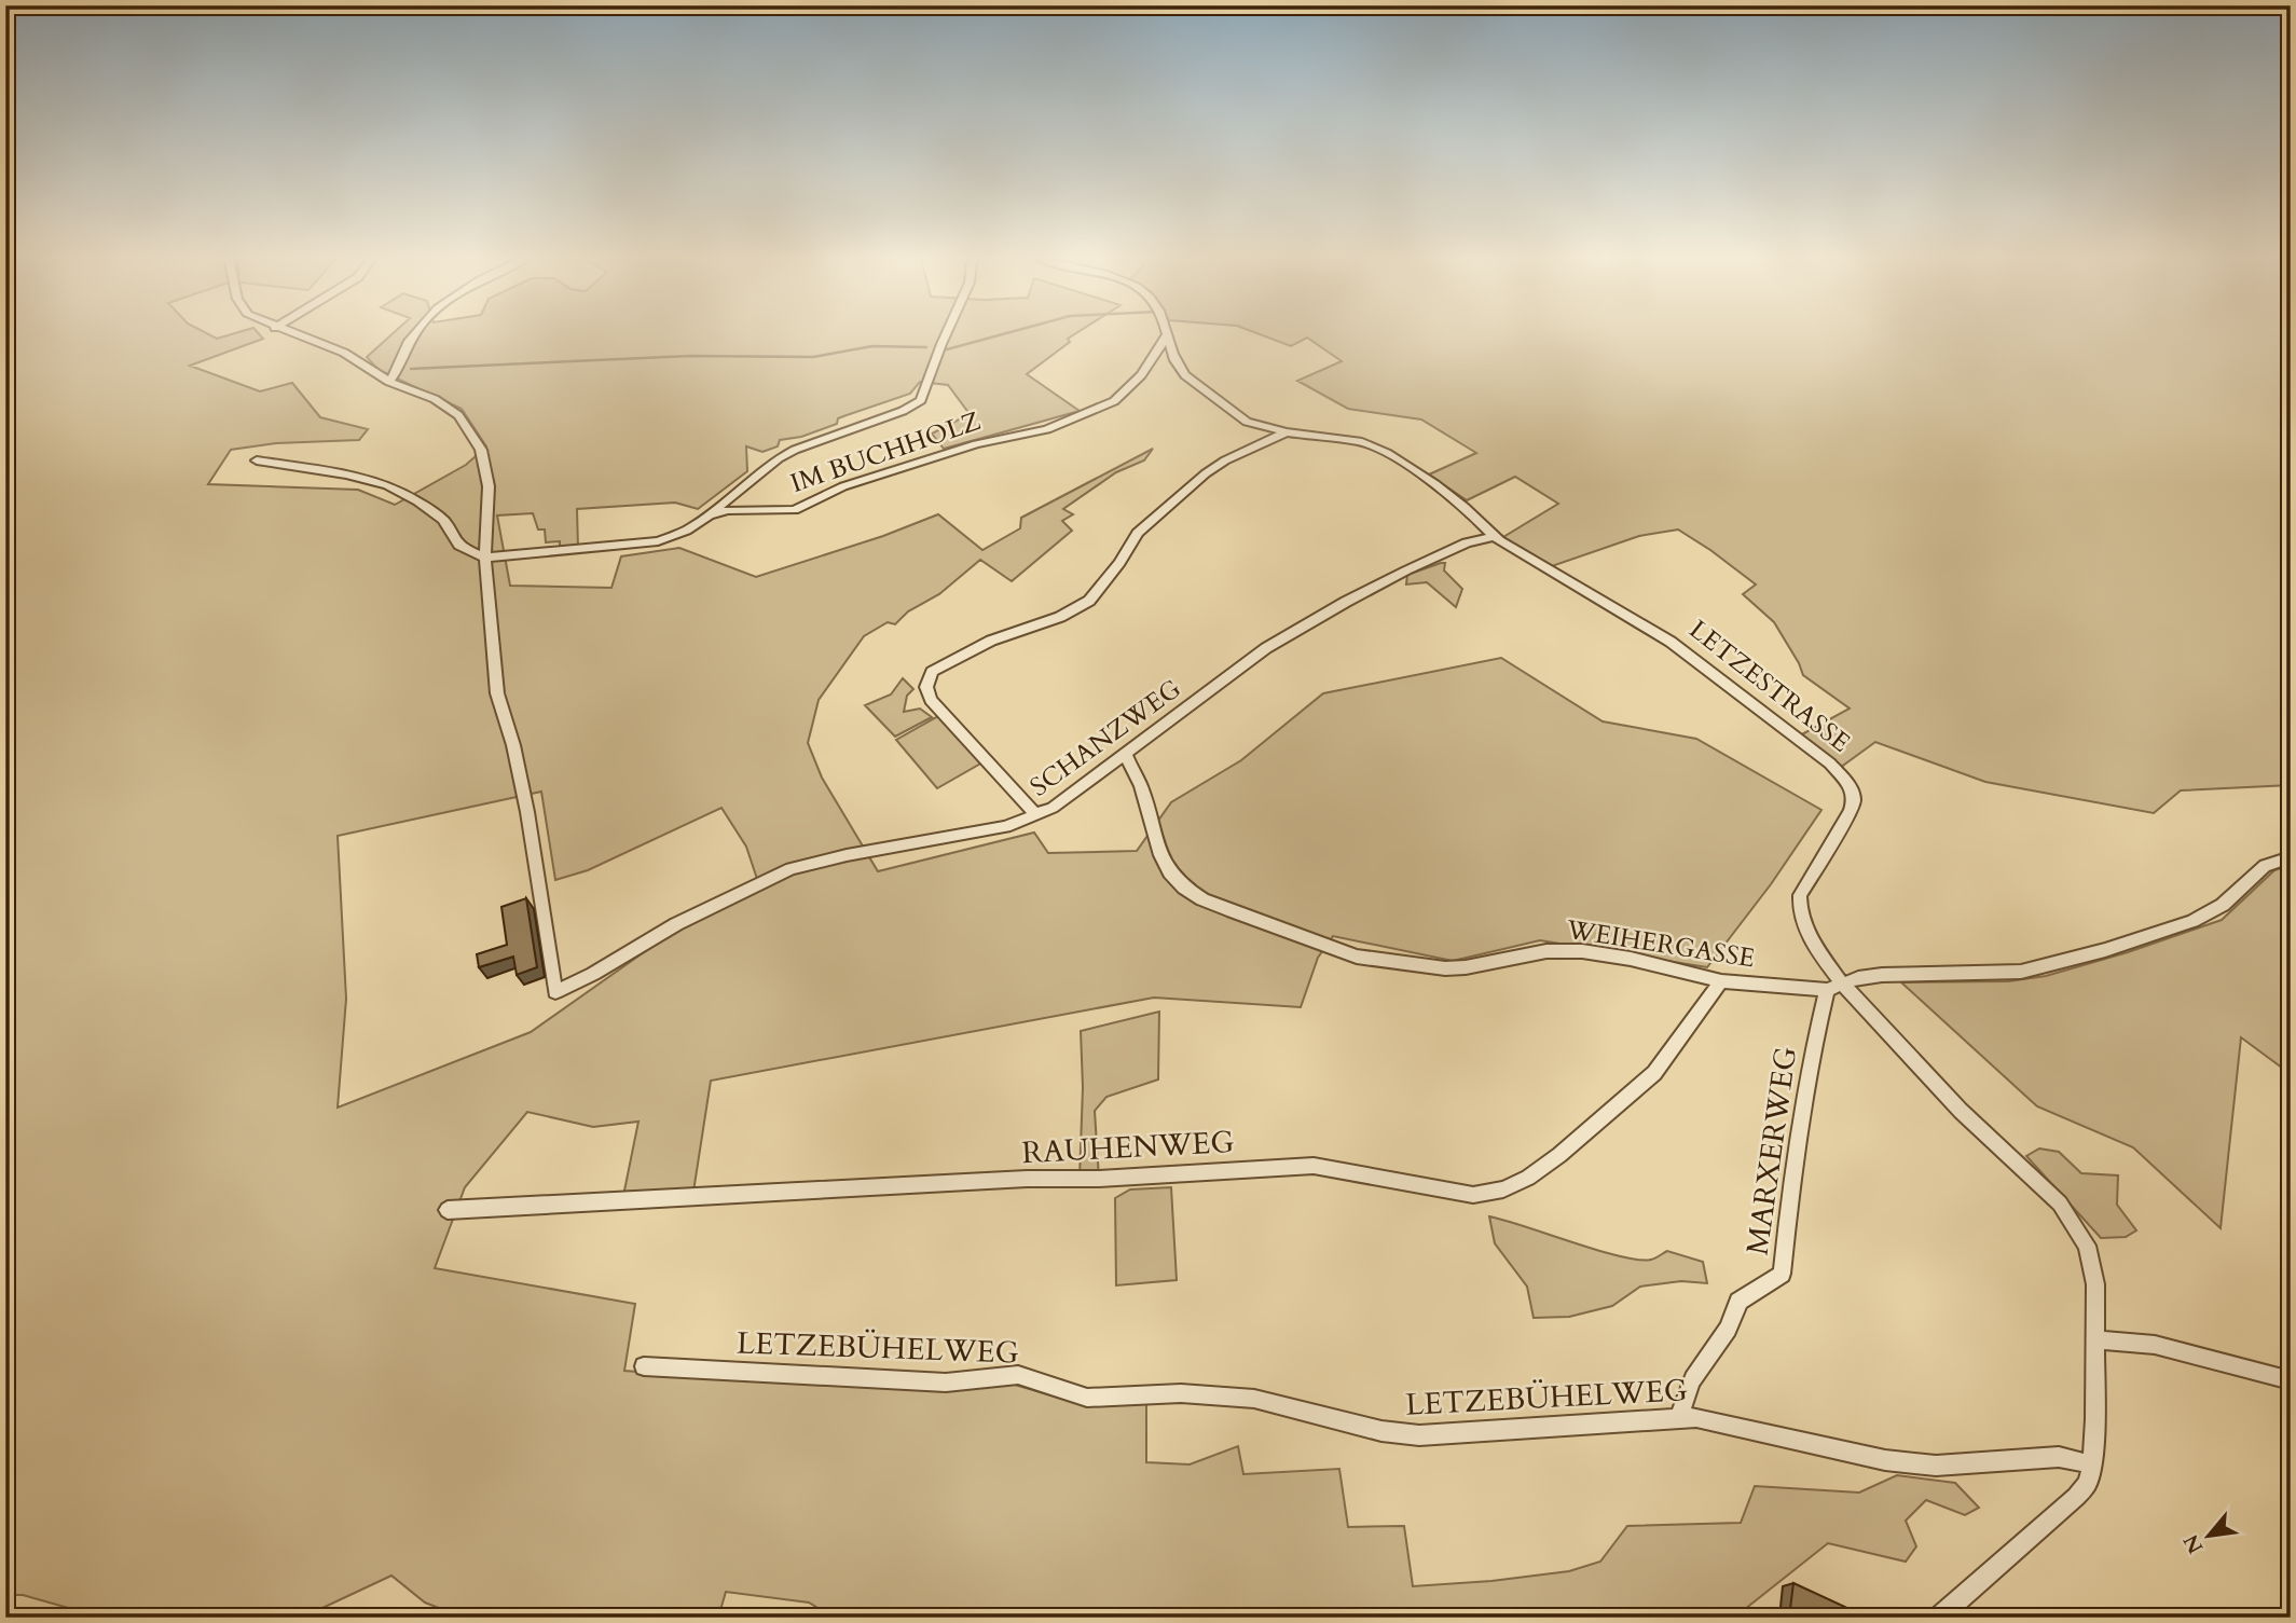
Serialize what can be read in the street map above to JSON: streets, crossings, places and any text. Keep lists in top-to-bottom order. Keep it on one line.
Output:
{"streets":{"street":["IM BUCHHOLZ","LETZESTRASSE","SCHANZWEG","WEIHERGASSE","RAUHENWEG","MARXERWEG","LETZEBÜHELWEG"]},"crossings":[["IM BUCHHOLZ","LETZESTRASSE"],["IM BUCHHOLZ","SCHANZWEG"],["LETZESTRASSE","SCHANZWEG"],["LETZESTRASSE","WEIHERGASSE"],["LETZESTRASSE","MARXERWEG"],["LETZESTRASSE","LETZEBÜHELWEG"],["SCHANZWEG","WEIHERGASSE"],["WEIHERGASSE","RAUHENWEG"],["WEIHERGASSE","MARXERWEG"],["MARXERWEG","LETZEBÜHELWEG"]],"north":"bottom left"}
